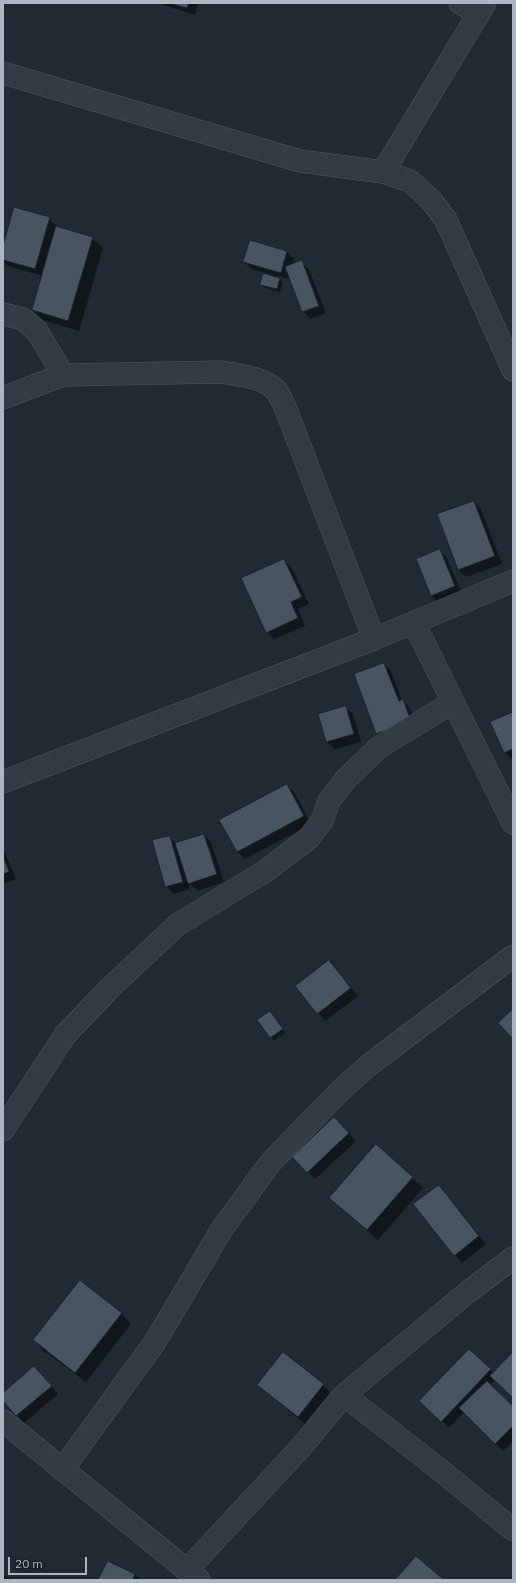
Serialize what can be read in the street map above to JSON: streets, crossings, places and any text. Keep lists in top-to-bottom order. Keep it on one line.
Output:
{"scale_bar":"20 m"}
